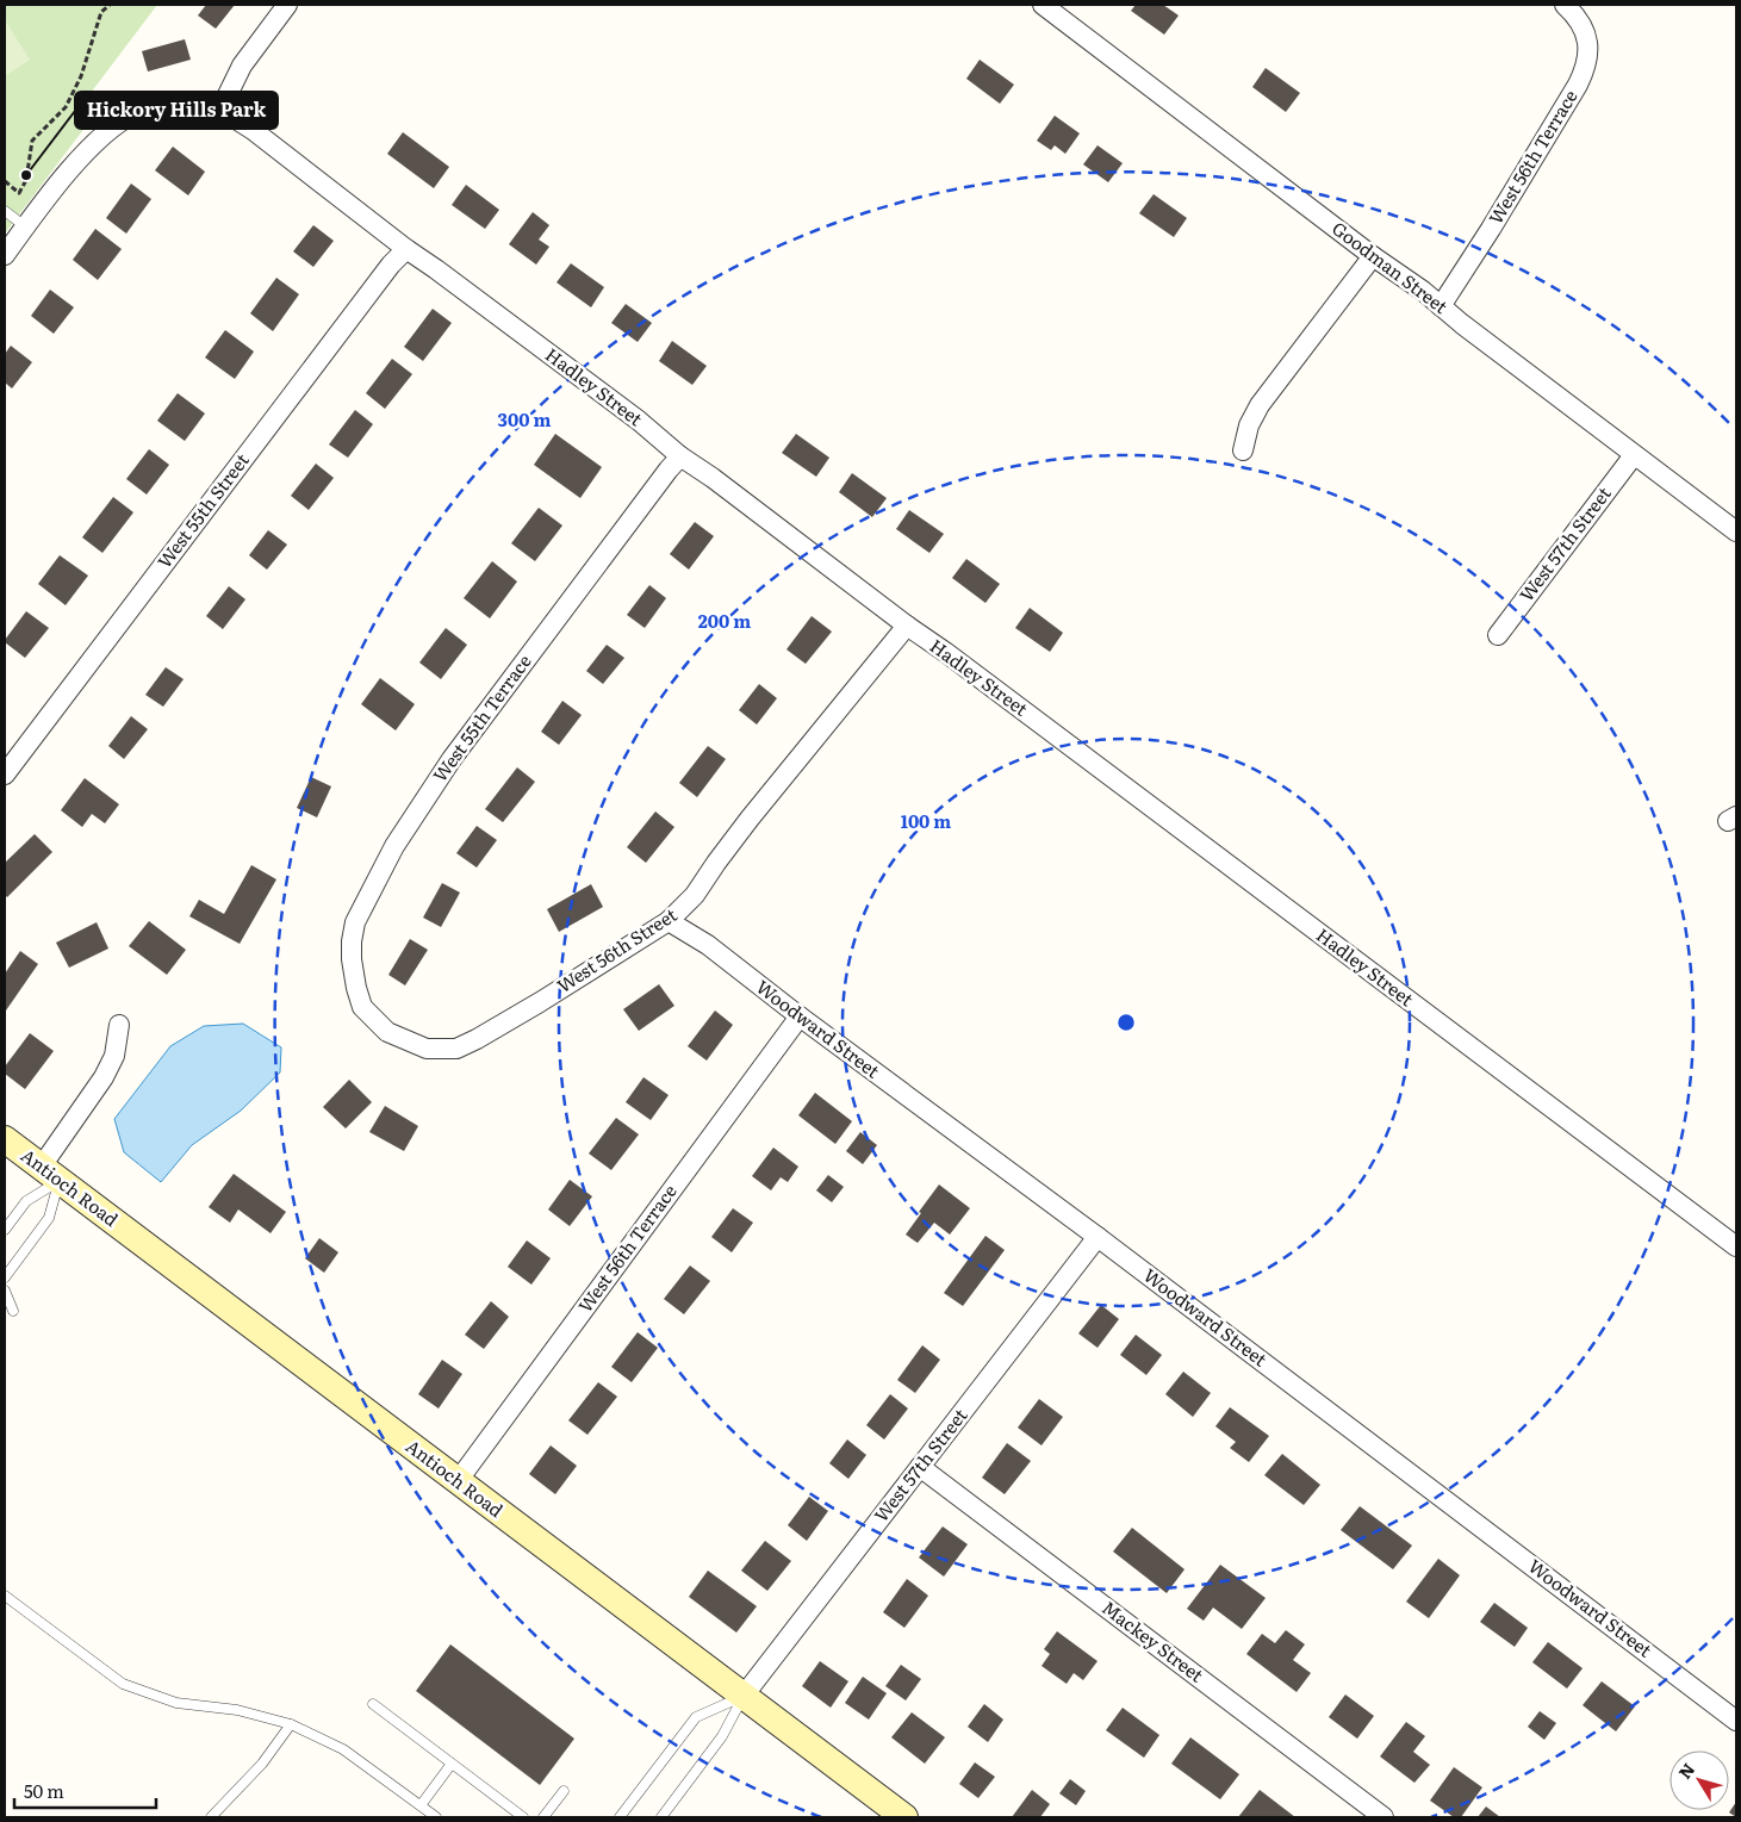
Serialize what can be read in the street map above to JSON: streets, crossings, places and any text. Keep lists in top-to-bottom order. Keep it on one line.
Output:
{"streets":{"main road":["Antioch Road"],"street":["West 56th Terrace","Goodman Street","Hadley Street","West 55th Street","West 57th Street","West 55th Terrace","West 56th Street","Woodward Street","Mackey Street"]},"crossings":[["West 56th Terrace","Goodman Street"],["West 56th Terrace","Woodward Street"],["West 56th Terrace","Antioch Road"],["Goodman Street","West 57th Street"],["Hadley Street","West 55th Street"],["Hadley Street","West 55th Terrace"],["Hadley Street","West 56th Street"],["West 57th Street","Woodward Street"],["West 57th Street","Antioch Road"],["West 57th Street","Mackey Street"],["West 55th Terrace","West 56th Street"],["West 56th Street","Woodward Street"]],"places":["Hickory Hills Park"],"scale_bar":"50 m","north":"top left","rings":["300 m","200 m","100 m"]}
